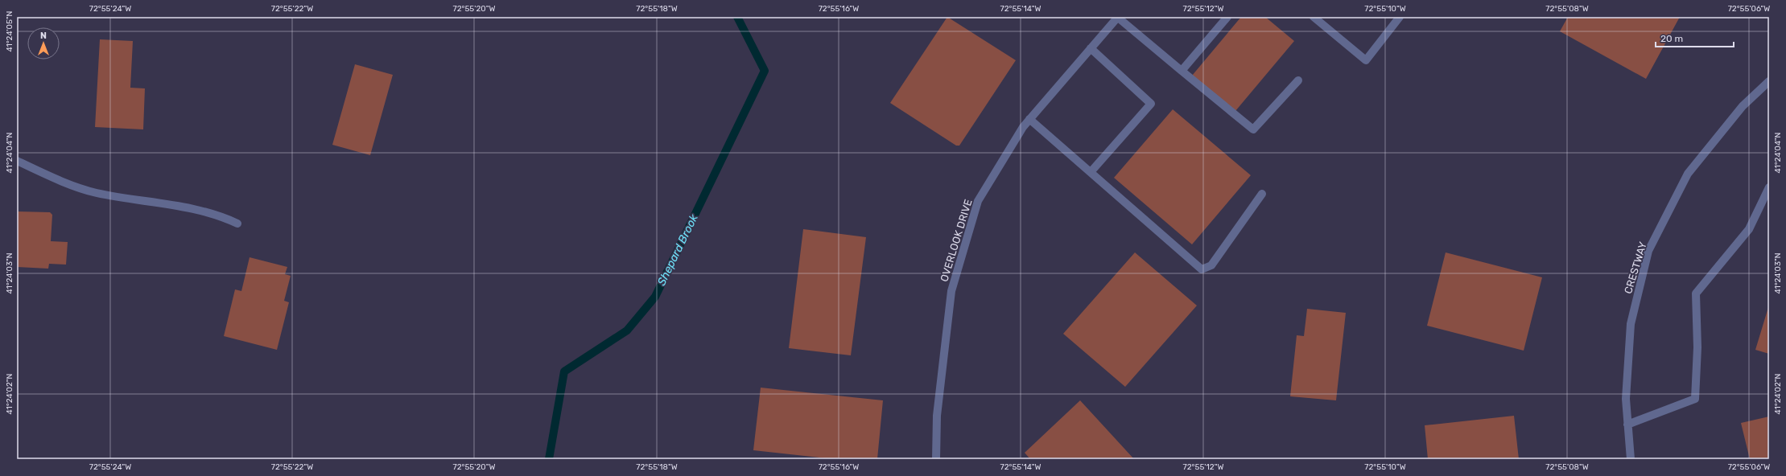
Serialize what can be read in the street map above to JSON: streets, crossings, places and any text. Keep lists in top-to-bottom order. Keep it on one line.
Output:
{"streets":{"street":["OVERLOOK DRIVE","CRESTWAY"]},"water":["Shepard Brook"],"scale_bar":"20 m","north":"top","coordinates":["72°55'24\"W","72°55'22\"W","72°55'20\"W","72°55'18\"W","72°55'16\"W","72°55'14\"W","72°55'12\"W","72°55'10\"W","72°55'08\"W","72°55'06\"W","41°24'05\"N","41°24'04\"N","41°24'03\"N","41°24'02\"N"]}
